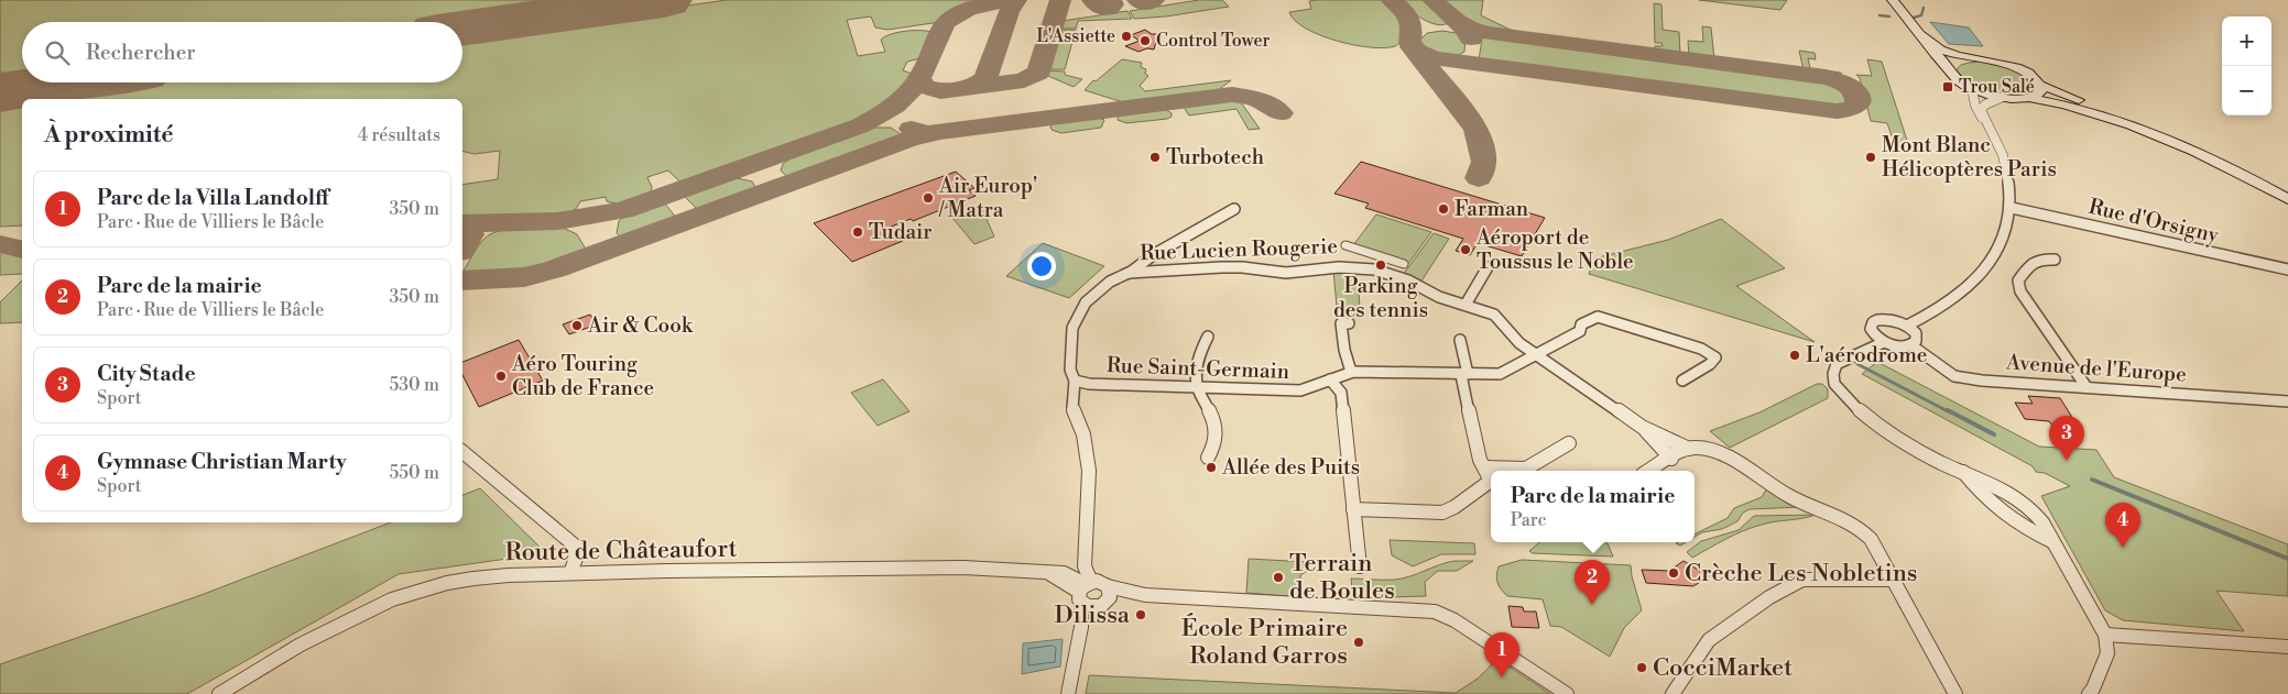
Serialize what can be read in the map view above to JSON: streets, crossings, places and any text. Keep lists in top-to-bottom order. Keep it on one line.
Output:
{"streets":{"street":["Rue d'Orsigny","Rue Lucien Rougerie","Rue Saint-Germain","Avenue de l'Europe","Route de Châteaufort"]},"crossings":[["Rue Lucien Rougerie","Rue Saint-Germain"],["Rue Lucien Rougerie","Route de Châteaufort"]],"places":{"other":["L'Assiette","Control Tower","Turbotech","Mont Blanc Hélicoptères Paris","Air Europ' / Matra","Farman","Tudair","Aéroport de Toussus le Noble","Parking des tennis","Air & Cook","L'aérodrome","Aéro Touring Club de France","Allée des Puits","Crèche Les Nobletins","Terrain de Boules","Dilissa","École Primaire Roland Garros","CocciMarket"],"transit":["Trou Salé"]},"page":{"map_buttons":["+","−"],"search":"Rechercher","heading":["À proximité","4 résultats"],"list":[{"mark":"1","name":"Parc de la Villa Landolff","note":"Parc · Rue de Villiers le Bâcle","value":"350 m"},{"mark":"2","name":"Parc de la mairie","note":"Parc · Rue de Villiers le Bâcle","value":"350 m"},{"mark":"3","name":"City Stade","note":"Sport","value":"530 m"},{"mark":"4","name":"Gymnase Christian Marty","note":"Sport","value":"550 m"}],"pins":["3","4","2","1"],"popup":["Parc de la mairie","Parc"]}}
